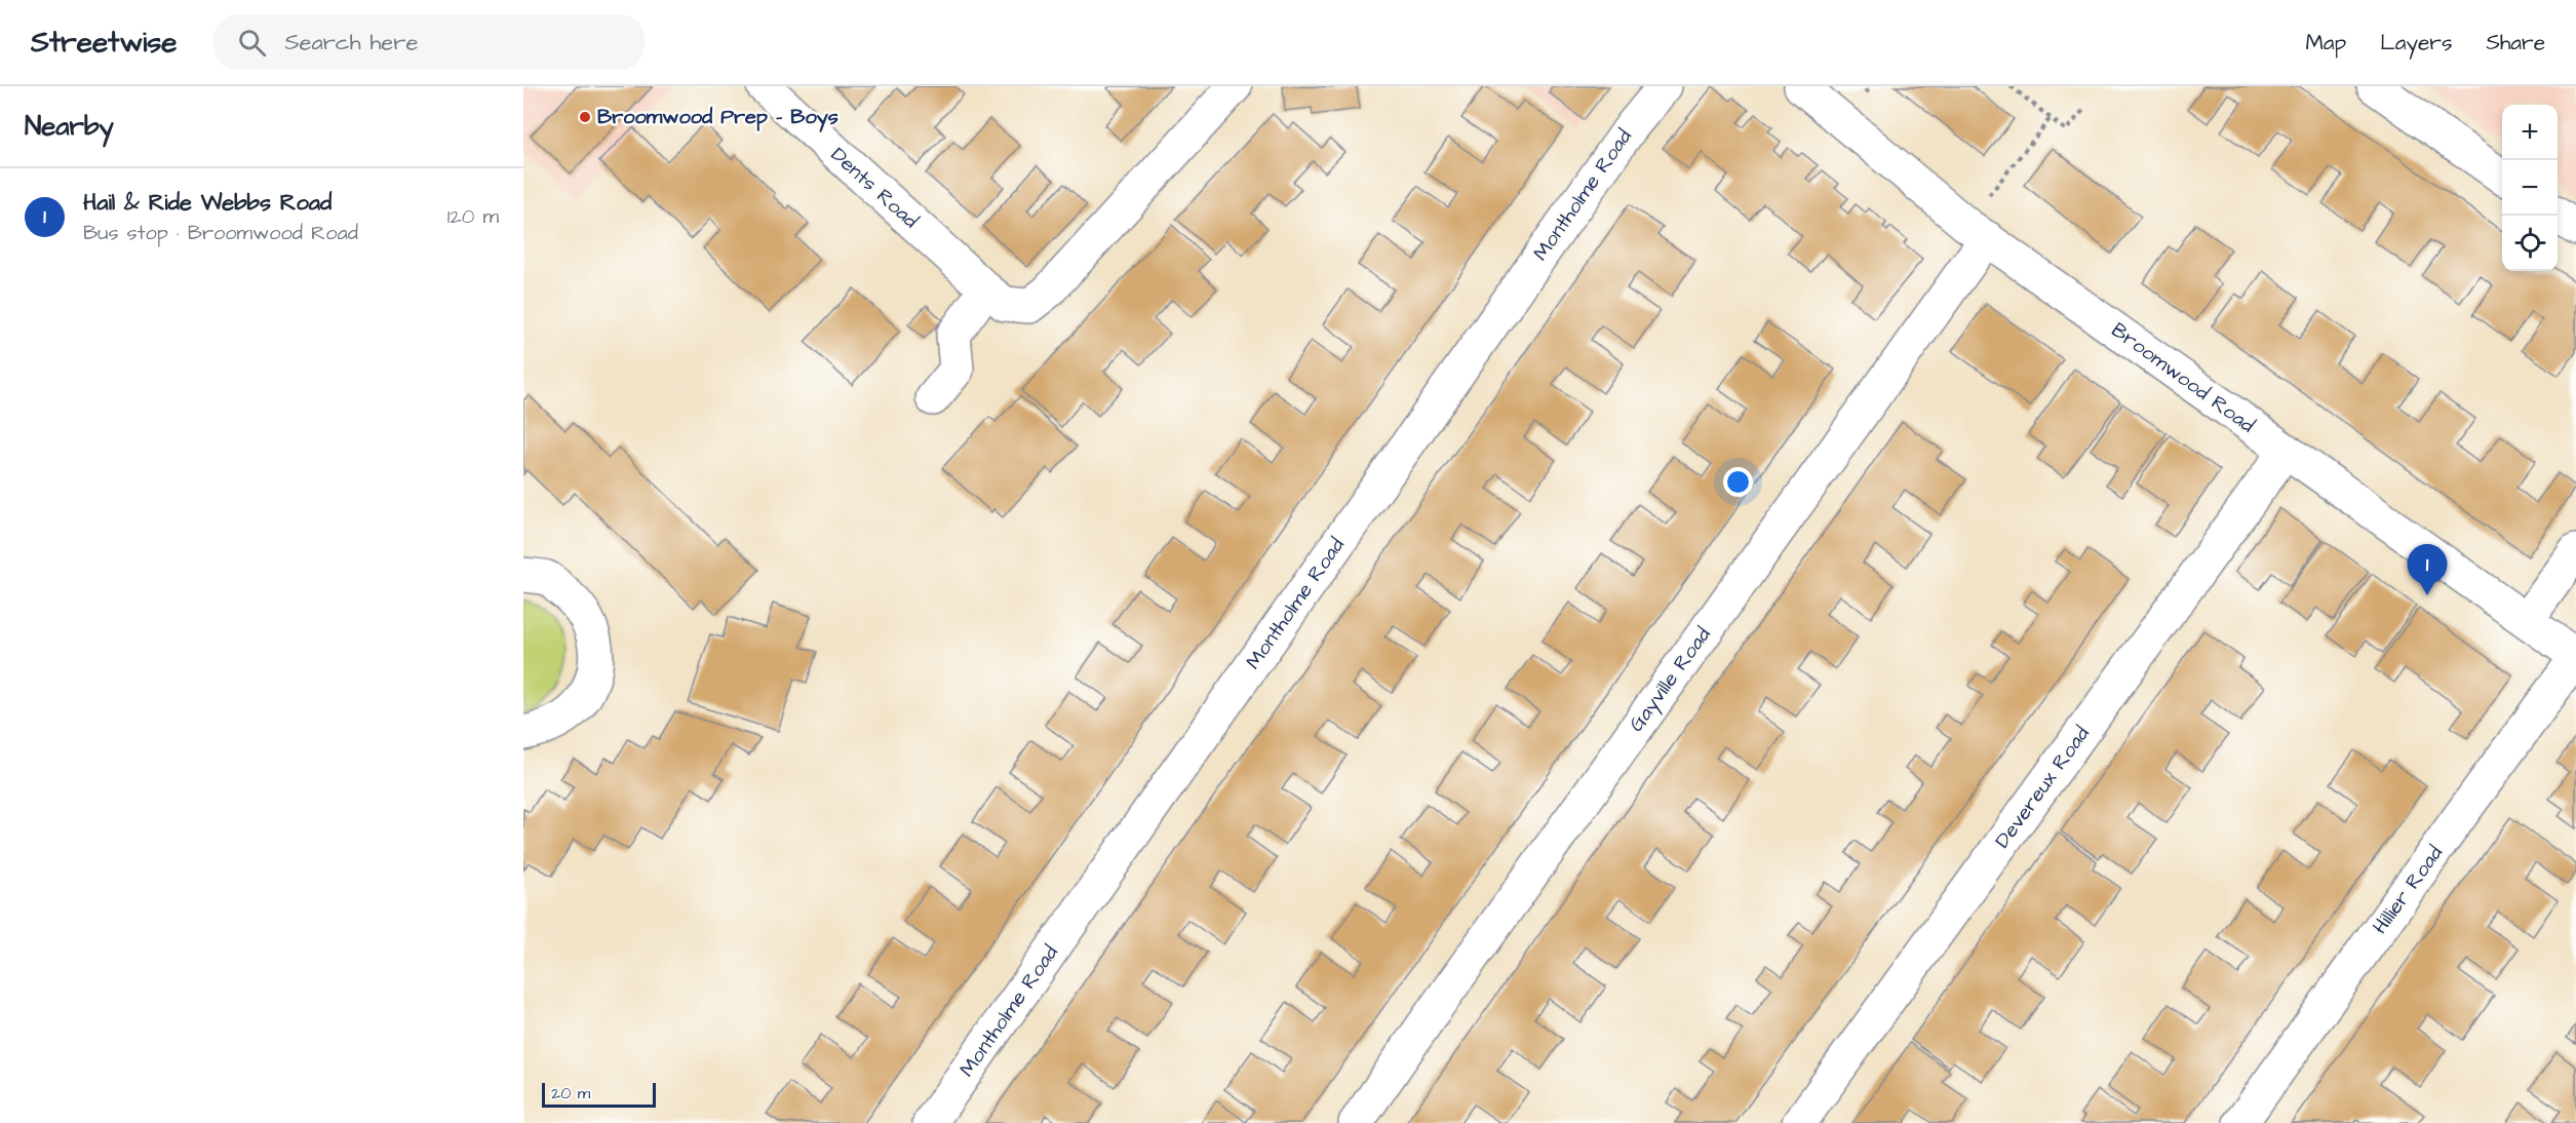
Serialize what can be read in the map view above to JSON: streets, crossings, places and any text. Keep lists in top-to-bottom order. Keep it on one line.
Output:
{"streets":{"street":["Dents Road","Montholme Road","Broomwood Road","Gayville Road","Devereux Road","Hillier Road"]},"crossings":[["Broomwood Road","Gayville Road"],["Broomwood Road","Devereux Road"],["Broomwood Road","Hillier Road"]],"places":["Broomwood Prep - Boys"],"scale_bar":"20 m","page":{"header":"Streetwise","search":"Search here","nav":["Map","Layers","Share"],"heading":"Nearby","map_buttons":["+","−"],"list":[{"mark":"1","name":"Hail & Ride Webbs Road","note":"Bus stop · Broomwood Road","value":"120 m"}],"pins":"1","scale":"20 m"}}
